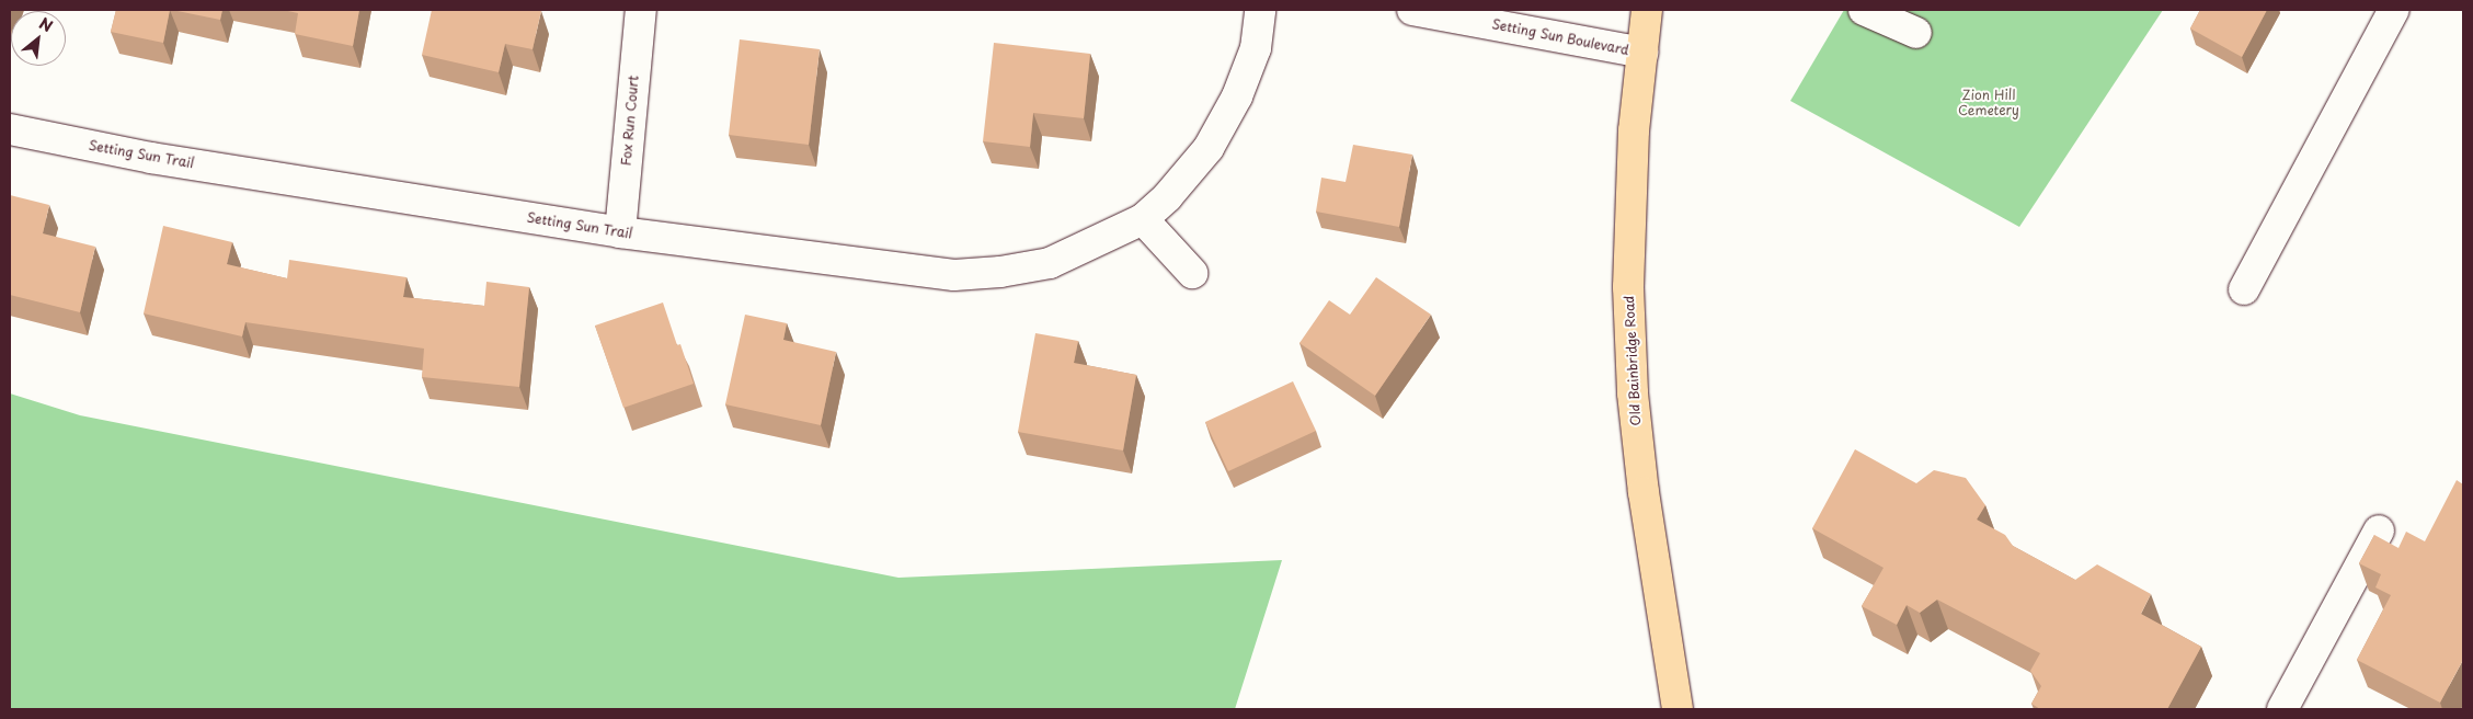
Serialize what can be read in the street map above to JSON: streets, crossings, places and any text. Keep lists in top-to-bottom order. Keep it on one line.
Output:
{"streets":{"main road":["Old Bainbridge Road"],"street":["Setting Sun Boulevard","Fox Run Court","Setting Sun Trail"]},"crossings":[["Setting Sun Boulevard","Old Bainbridge Road"],["Fox Run Court","Setting Sun Trail"]],"parks":["Zion Hill Cemetery"],"north":"top right"}
